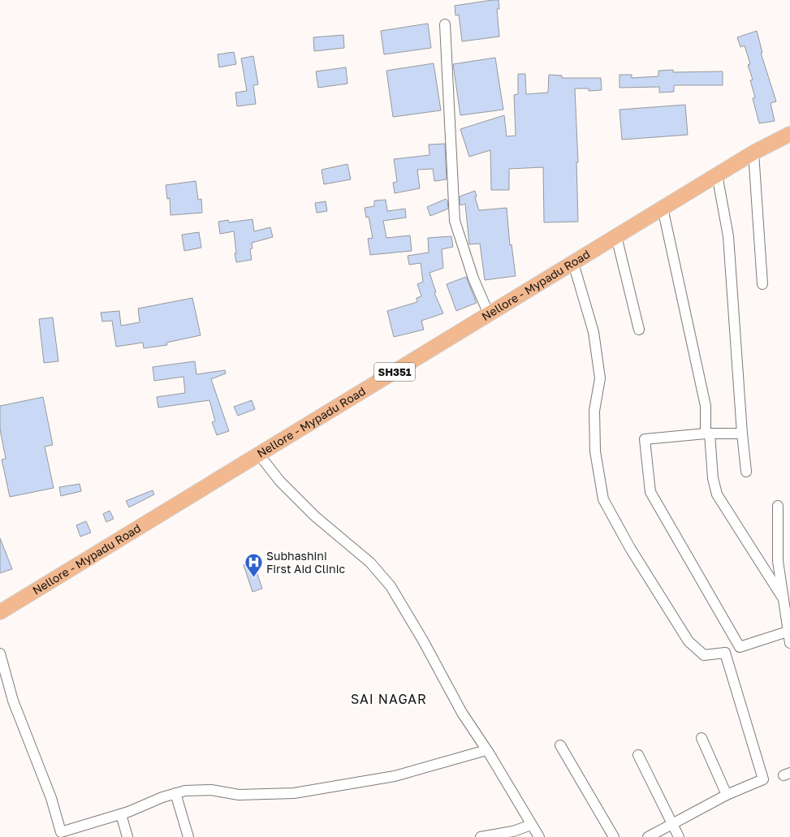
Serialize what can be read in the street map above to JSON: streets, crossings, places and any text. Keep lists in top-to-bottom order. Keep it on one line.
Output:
{"streets":{"main road":["Nellore - Mypadu Road","SH351"]},"districts":["SAI NAGAR"],"places":{"hospital":["Subhashini First Aid Clinic"]}}
